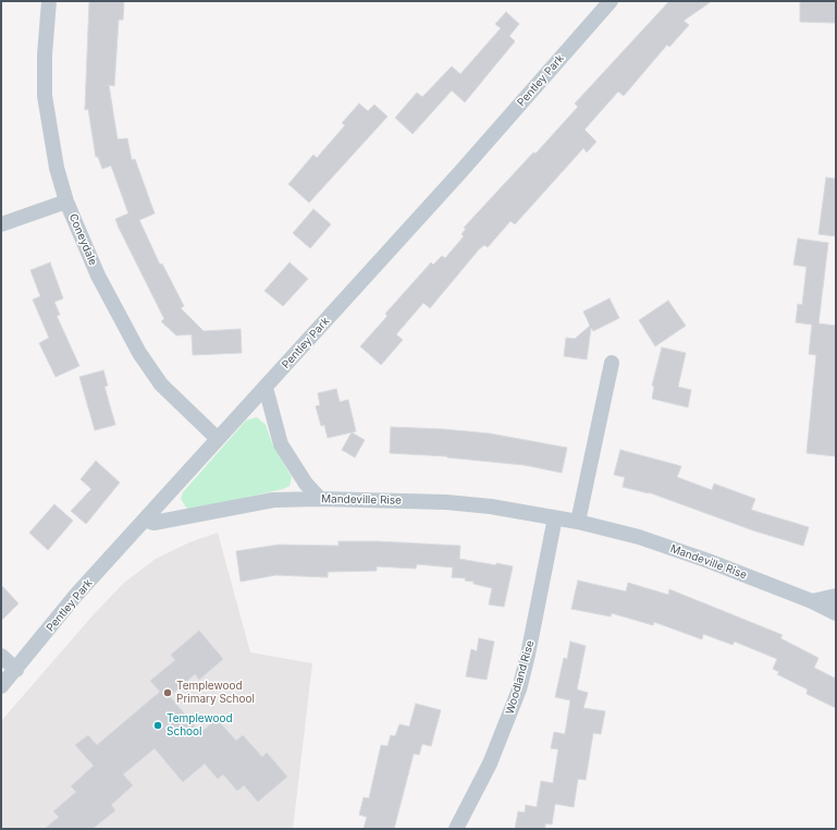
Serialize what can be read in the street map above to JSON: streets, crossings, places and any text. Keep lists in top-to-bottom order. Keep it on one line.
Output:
{"streets":{"street":["Pentley Park","Coneydale","Mandeville Rise","Woodland Rise"]},"crossings":[["Pentley Park","Coneydale"],["Pentley Park","Mandeville Rise"],["Mandeville Rise","Woodland Rise"]],"places":["Templewood Primary School","Templewood School"]}
